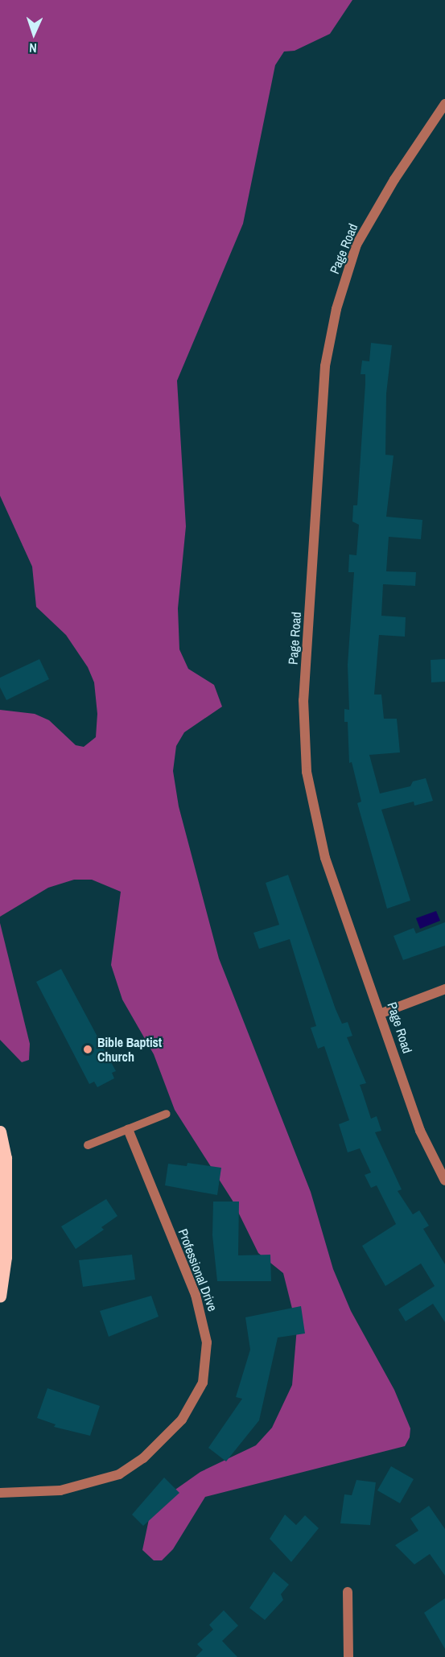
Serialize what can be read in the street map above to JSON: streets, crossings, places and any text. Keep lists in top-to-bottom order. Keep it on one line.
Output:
{"streets":{"street":["Page Road","Professional Drive"]},"places":["Bible Baptist Church"],"north":"bottom"}
